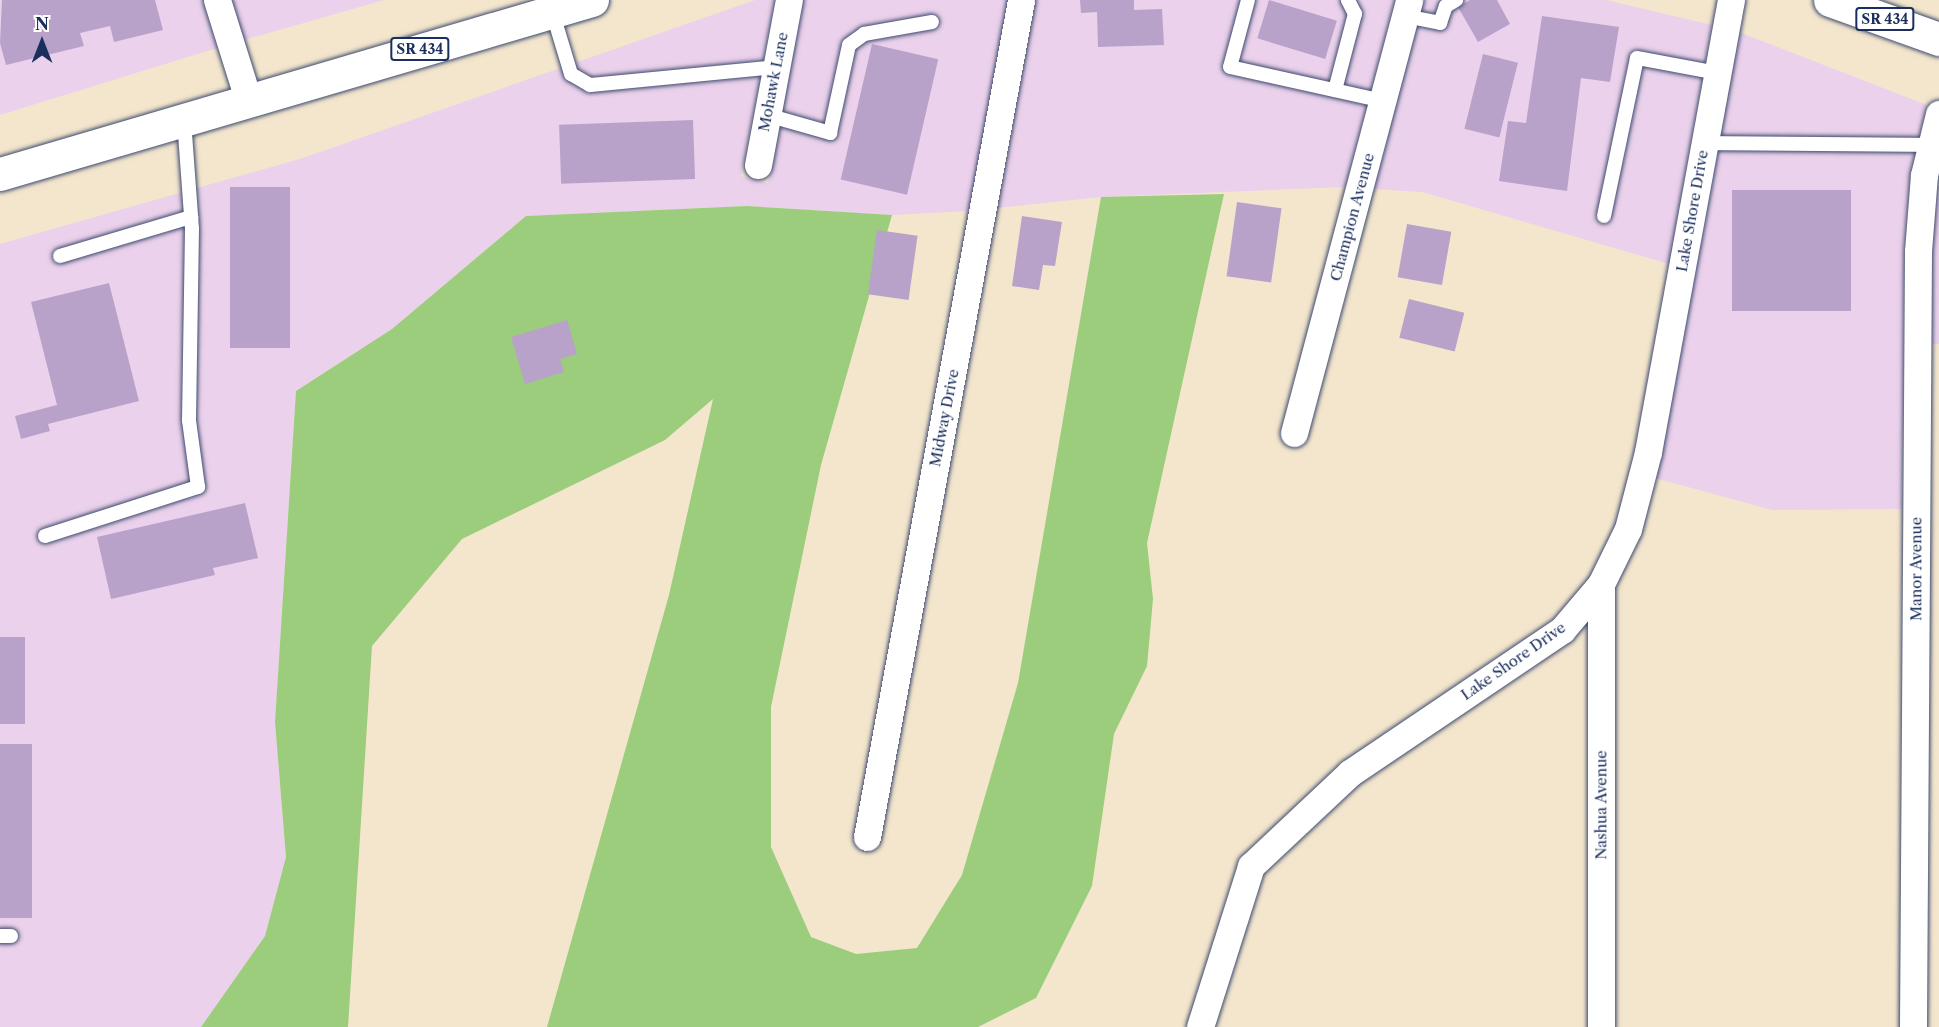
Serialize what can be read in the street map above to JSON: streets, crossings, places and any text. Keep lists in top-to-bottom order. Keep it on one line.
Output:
{"streets":{"main road":["SR 434"],"street":["Mohawk Lane","Lake Shore Drive","Champion Avenue","Midway Drive","Manor Avenue","Nashua Avenue"]},"crossings":[["Lake Shore Drive","Nashua Avenue"]],"north":"top"}
